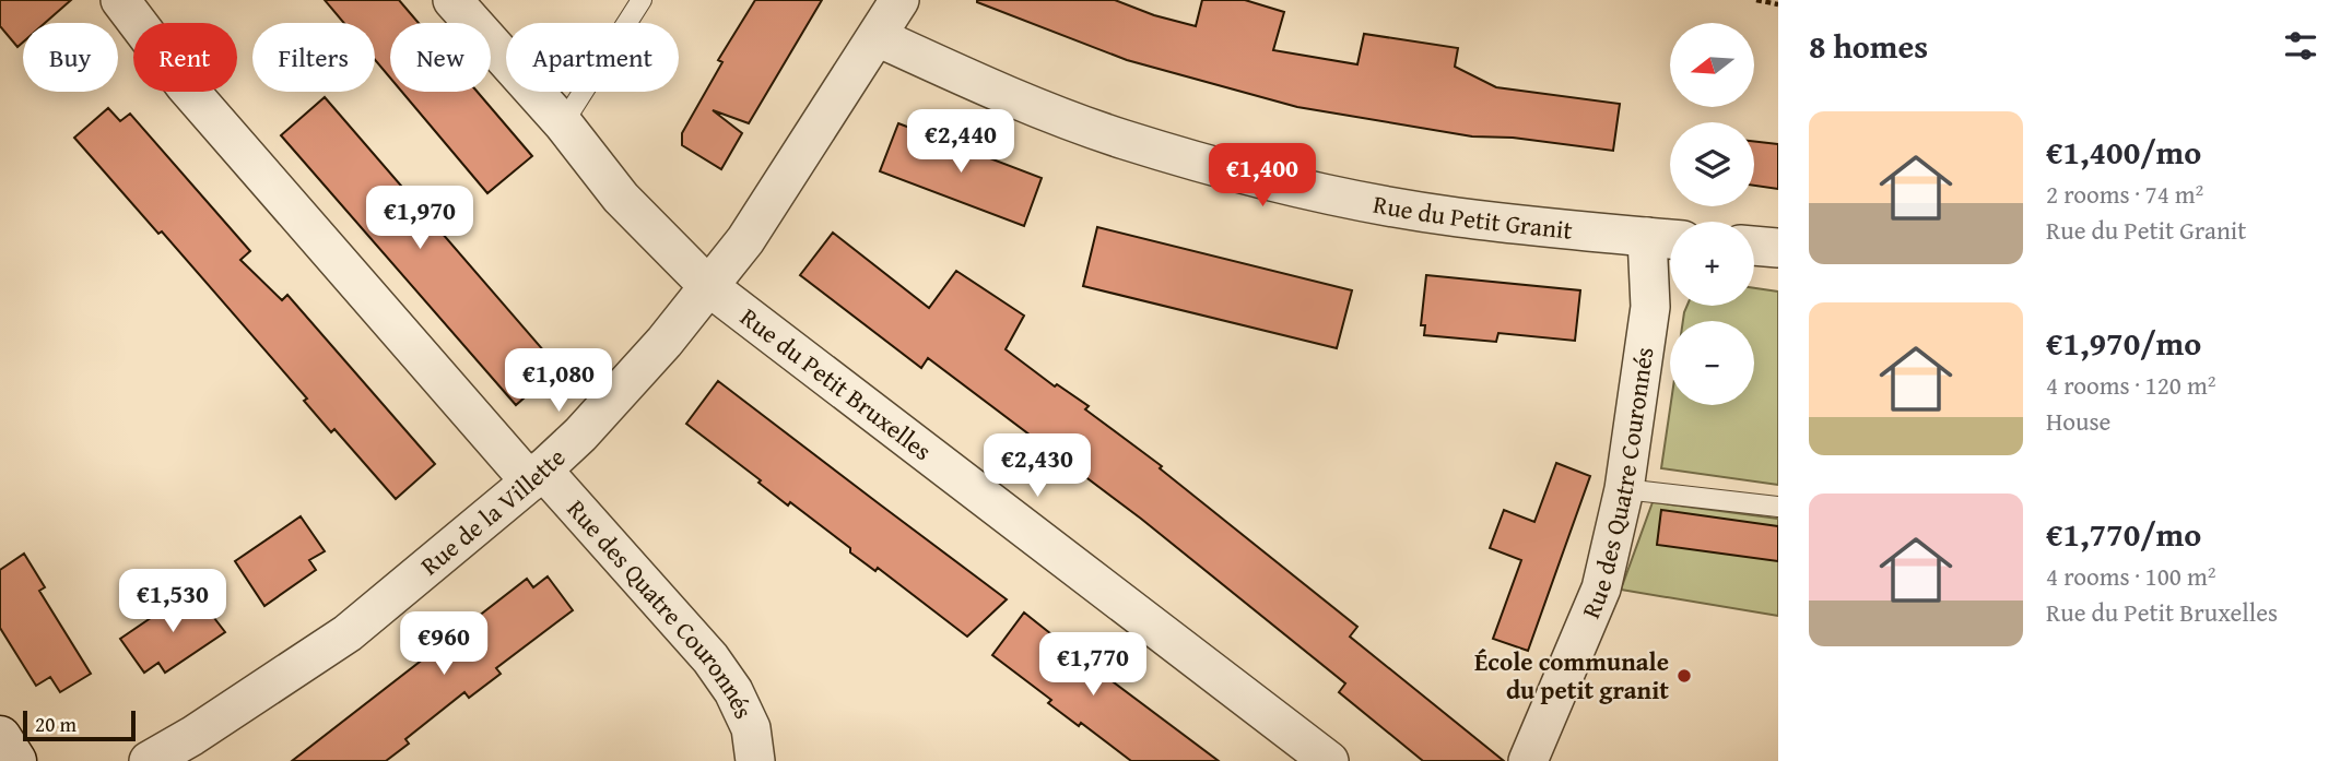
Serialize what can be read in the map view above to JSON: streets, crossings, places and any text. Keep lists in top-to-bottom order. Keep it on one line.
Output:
{"streets":{"street":["Rue du Petit Granit","Rue du Petit Bruxelles","Rue des Quatre Couronnés","Rue de la Villette"]},"crossings":[["Rue du Petit Granit","Rue des Quatre Couronnés"],["Rue du Petit Granit","Rue de la Villette"],["Rue du Petit Bruxelles","Rue de la Villette"],["Rue des Quatre Couronnés","Rue de la Villette"]],"places":["École communale du petit granit"],"scale_bar":"20 m","north":"left","page":{"heading":"8 homes","map_buttons":["+","−"],"chip":["Buy","Rent","Filters","New","Apartment"],"list":[{"name":"€1,400/mo","note":"2 rooms · 74 m² · Rue du Petit Granit"},{"name":"€1,970/mo","note":"4 rooms · 120 m² · House"},{"name":"€1,770/mo","note":"4 rooms · 100 m² · Rue du Petit Bruxelles"}],"price":["€2,440","€1,400","€1,970","€1,080","€2,430","€1,530","€960","€1,770"],"scale":"20 m"}}
